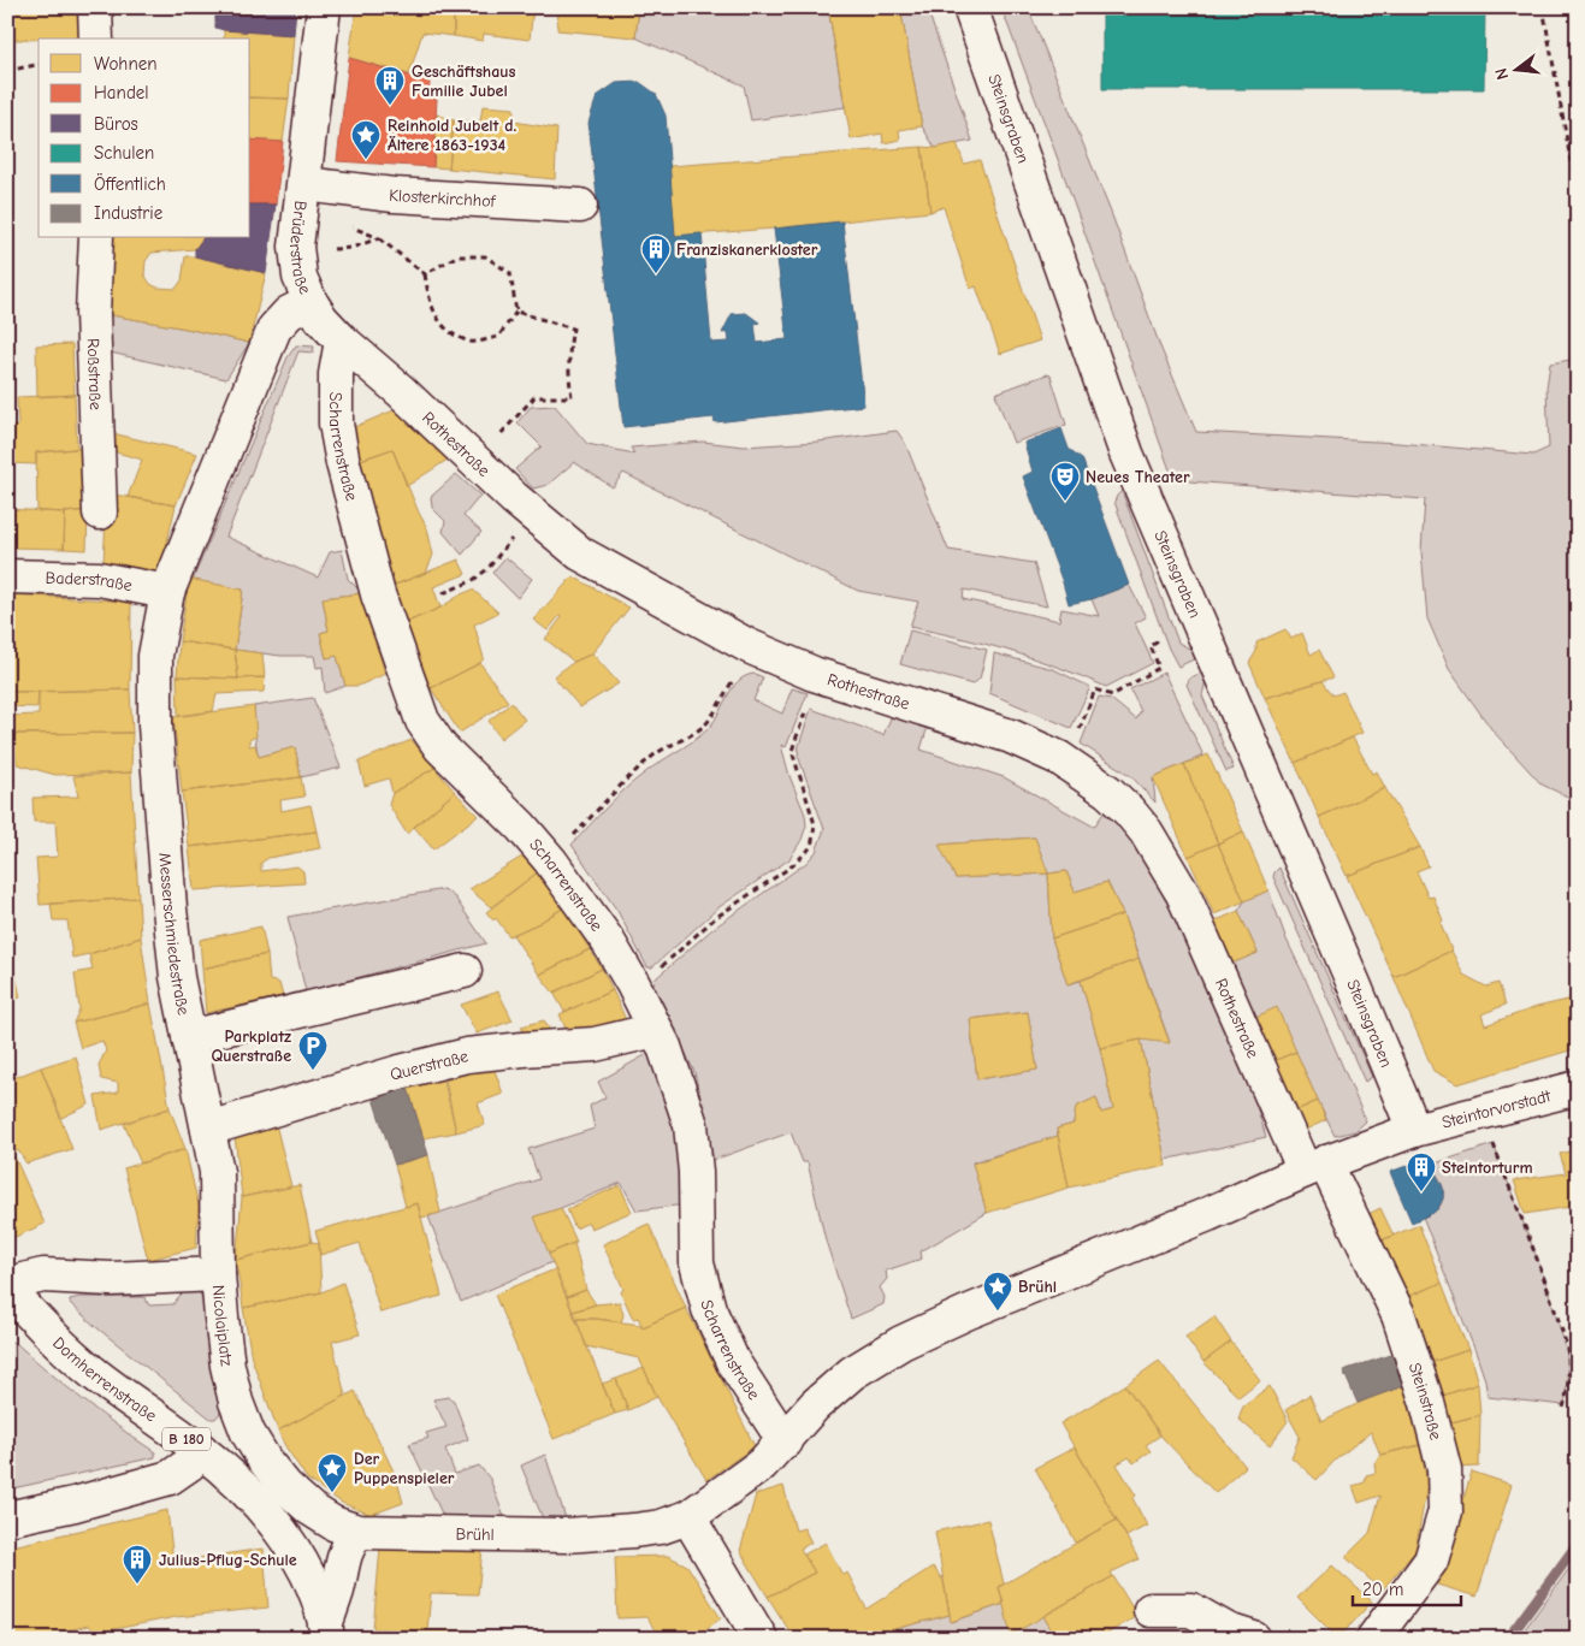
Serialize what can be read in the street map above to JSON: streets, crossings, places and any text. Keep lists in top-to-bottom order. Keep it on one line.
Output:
{"streets":{"street":["Steinsgraben","Klosterkirchhof","Brüderstraße","Roßstraße","Rothestraße","Scharrenstraße","Baderstraße","Messerschmiedestraße","Querstraße","Steintorvorstadt","Nicolaiplatz","Domherrenstraße","Steinstraße","B 180","Brühl"]},"crossings":[["Steinsgraben","Steintorvorstadt"],["Steinsgraben","Brühl"],["Klosterkirchhof","Brüderstraße"],["Brüderstraße","Rothestraße"],["Brüderstraße","Baderstraße"],["Brüderstraße","Messerschmiedestraße"],["Rothestraße","Scharrenstraße"],["Rothestraße","Steinstraße"],["Rothestraße","Brühl"],["Scharrenstraße","Querstraße"],["Scharrenstraße","Brühl"],["Baderstraße","Messerschmiedestraße"],["Messerschmiedestraße","Querstraße"],["Messerschmiedestraße","Nicolaiplatz"],["Steintorvorstadt","Brühl"],["Nicolaiplatz","Brühl"],["Steinstraße","Brühl"]],"places":{"building":["Geschäftshaus Familie Jubel","Franziskanerkloster","Steintorturm","Julius-Pflug-Schule"],"place":["Reinhold Jubelt d. Ältere 1863-1934","Brühl","Der Puppenspieler"],"theatre":["Neues Theater"],"parking":["Parkplatz Querstraße"]},"legend":["Wohnen","Handel","Büros","Schulen","Öffentlich","Industrie"],"scale_bar":"20 m","north":"left"}
